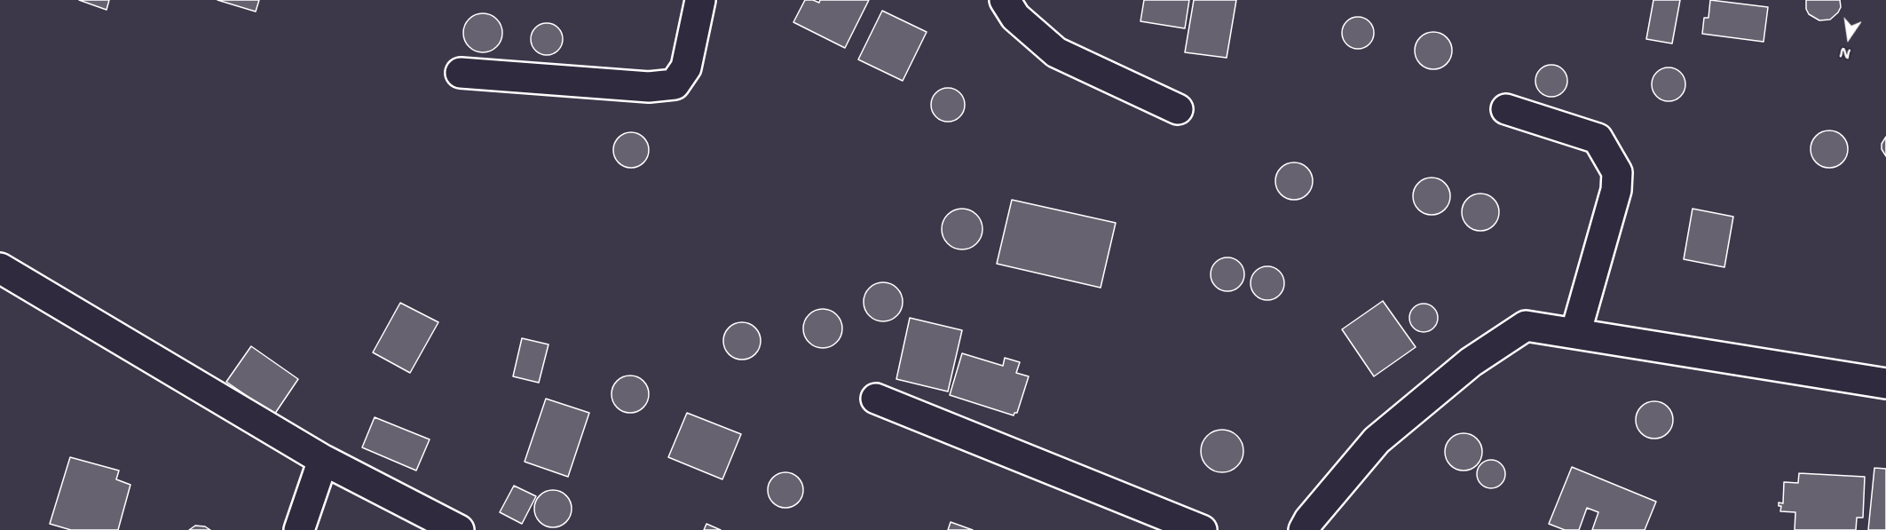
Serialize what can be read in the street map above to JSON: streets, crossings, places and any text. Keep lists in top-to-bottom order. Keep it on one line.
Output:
{"north":"bottom"}
